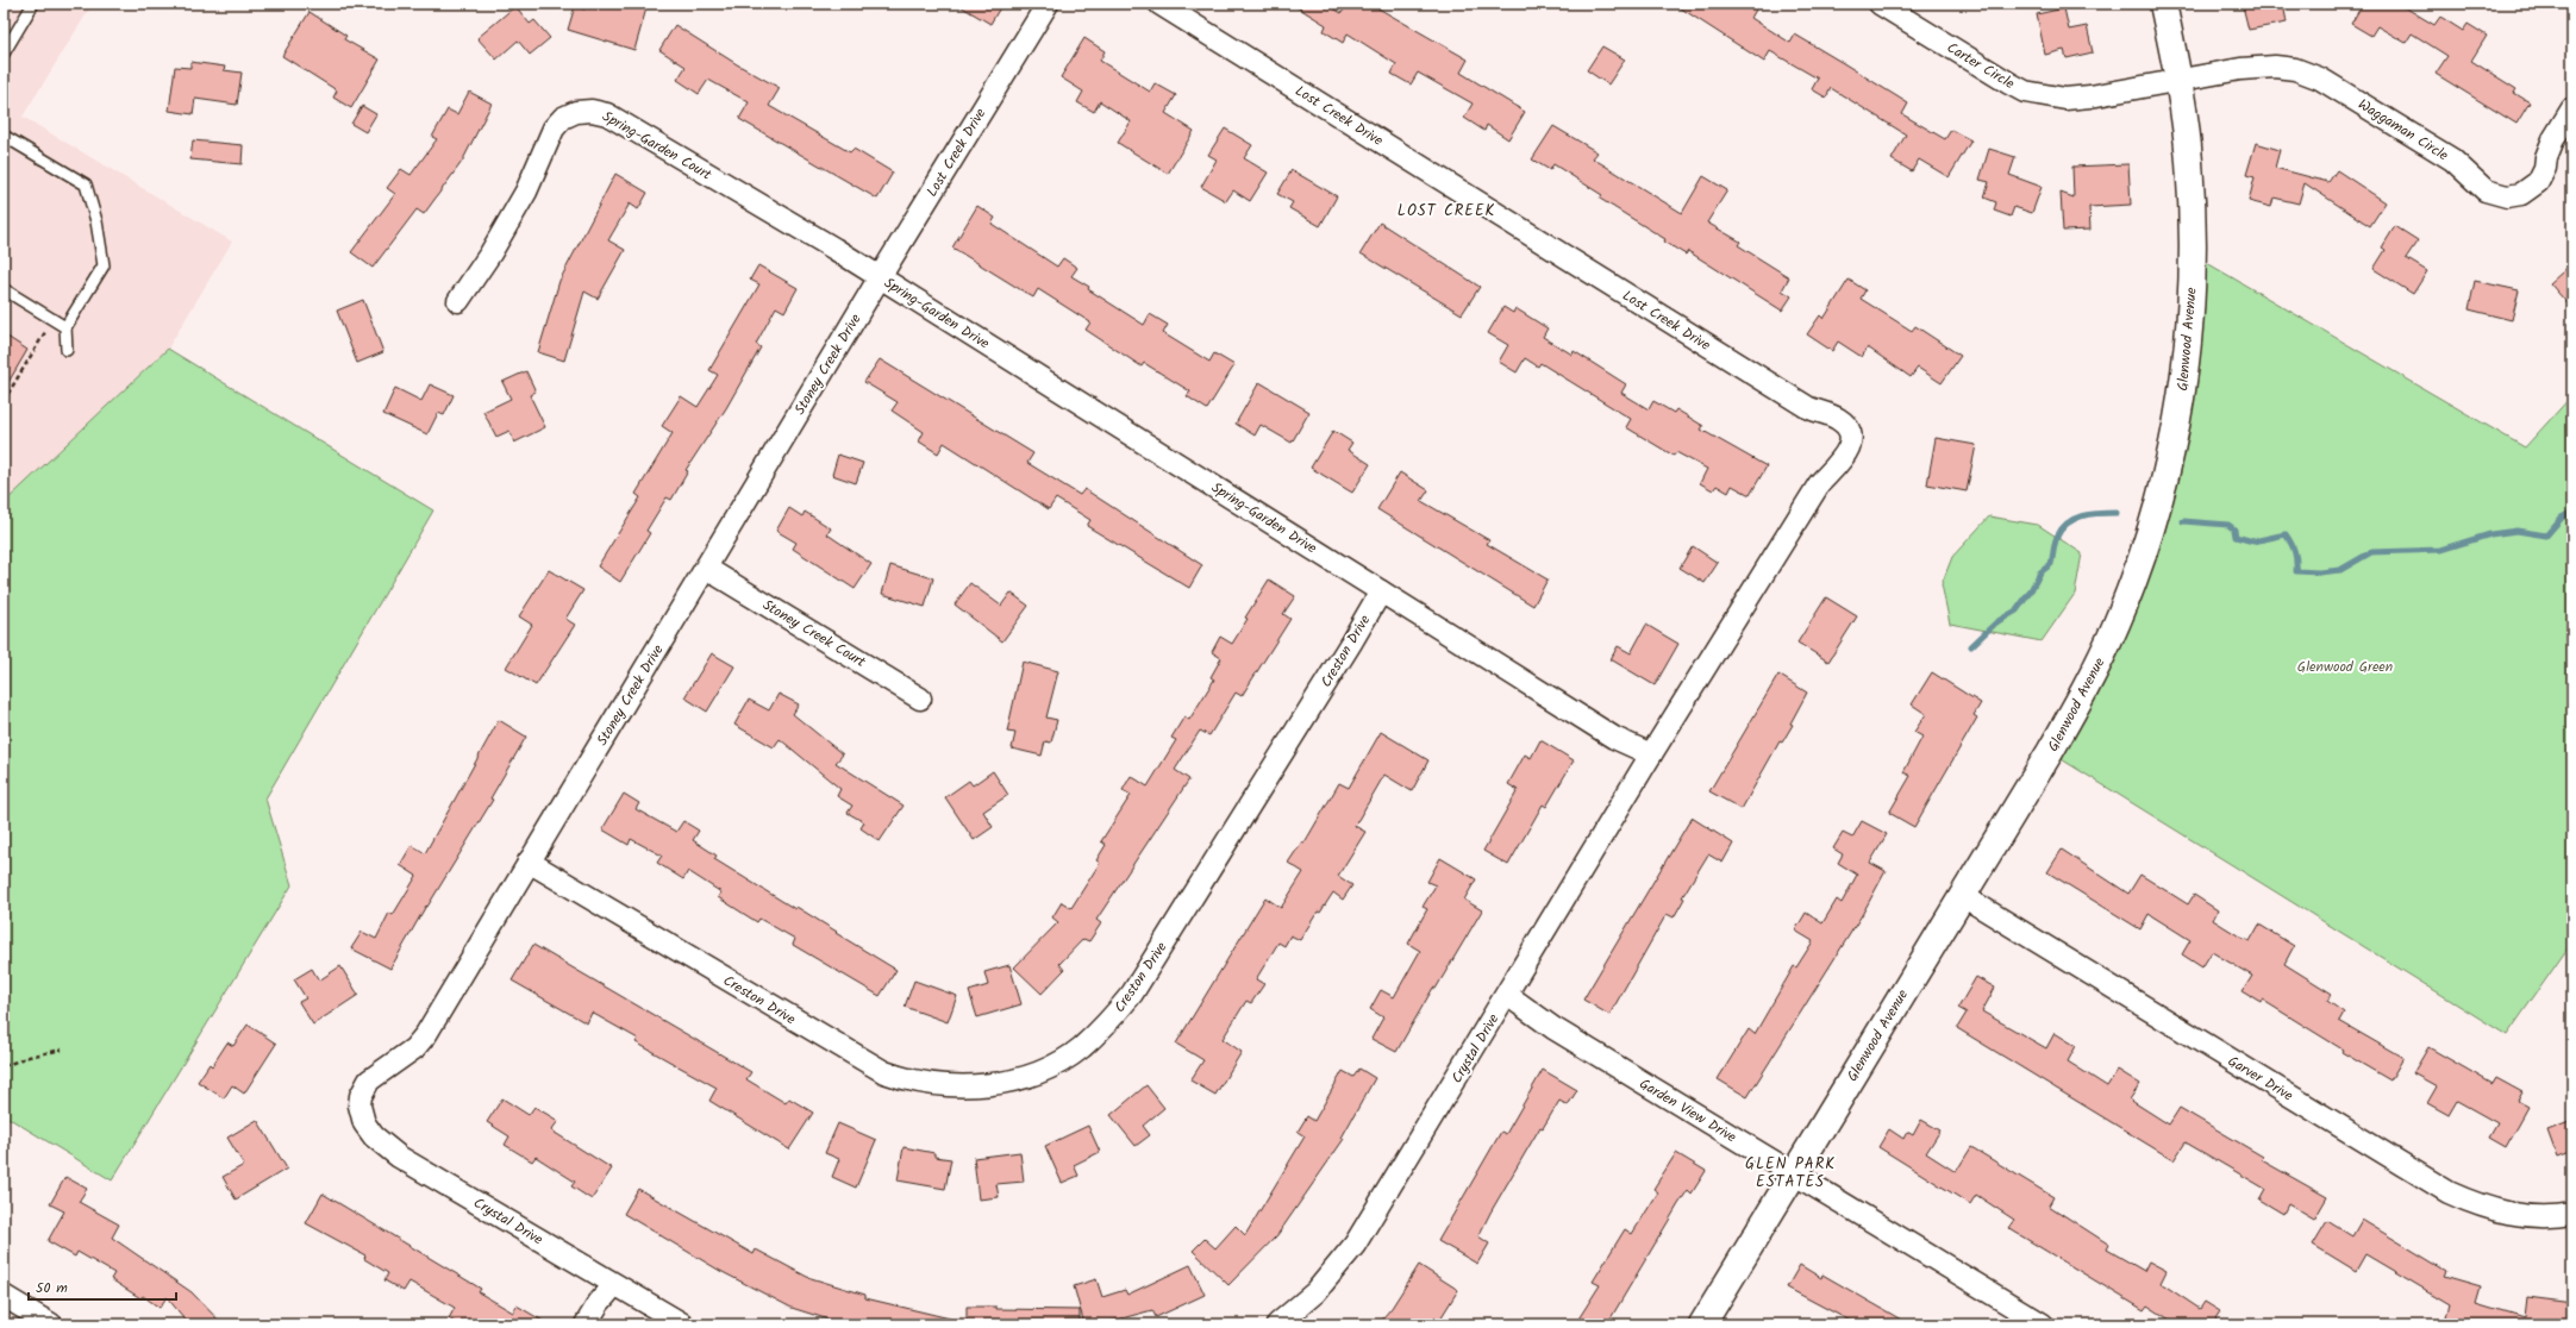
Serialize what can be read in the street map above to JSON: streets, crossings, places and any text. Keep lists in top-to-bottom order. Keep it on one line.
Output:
{"streets":{"street":["Carter Circle","Lost Creek Drive","Waggaman Circle","Spring-Garden Court","Spring-Garden Drive","Glenwood Avenue","Stoney Creek Drive","Stoney Creek Court","Creston Drive","Crystal Drive","Garver Drive","Garden View Drive"]},"crossings":[["Carter Circle","Waggaman Circle"],["Carter Circle","Glenwood Avenue"],["Lost Creek Drive","Spring-Garden Court"],["Lost Creek Drive","Spring-Garden Drive"],["Lost Creek Drive","Stoney Creek Drive"],["Lost Creek Drive","Crystal Drive"],["Waggaman Circle","Glenwood Avenue"],["Spring-Garden Court","Spring-Garden Drive"],["Spring-Garden Court","Stoney Creek Drive"],["Spring-Garden Drive","Stoney Creek Drive"],["Spring-Garden Drive","Creston Drive"],["Spring-Garden Drive","Crystal Drive"],["Glenwood Avenue","Garver Drive"],["Glenwood Avenue","Garden View Drive"],["Stoney Creek Drive","Stoney Creek Court"],["Stoney Creek Drive","Creston Drive"],["Stoney Creek Drive","Crystal Drive"],["Crystal Drive","Garden View Drive"]],"districts":["LOST CREEK","GLEN PARK ESTATES"],"parks":["Glenwood Green"],"scale_bar":"50 m"}
